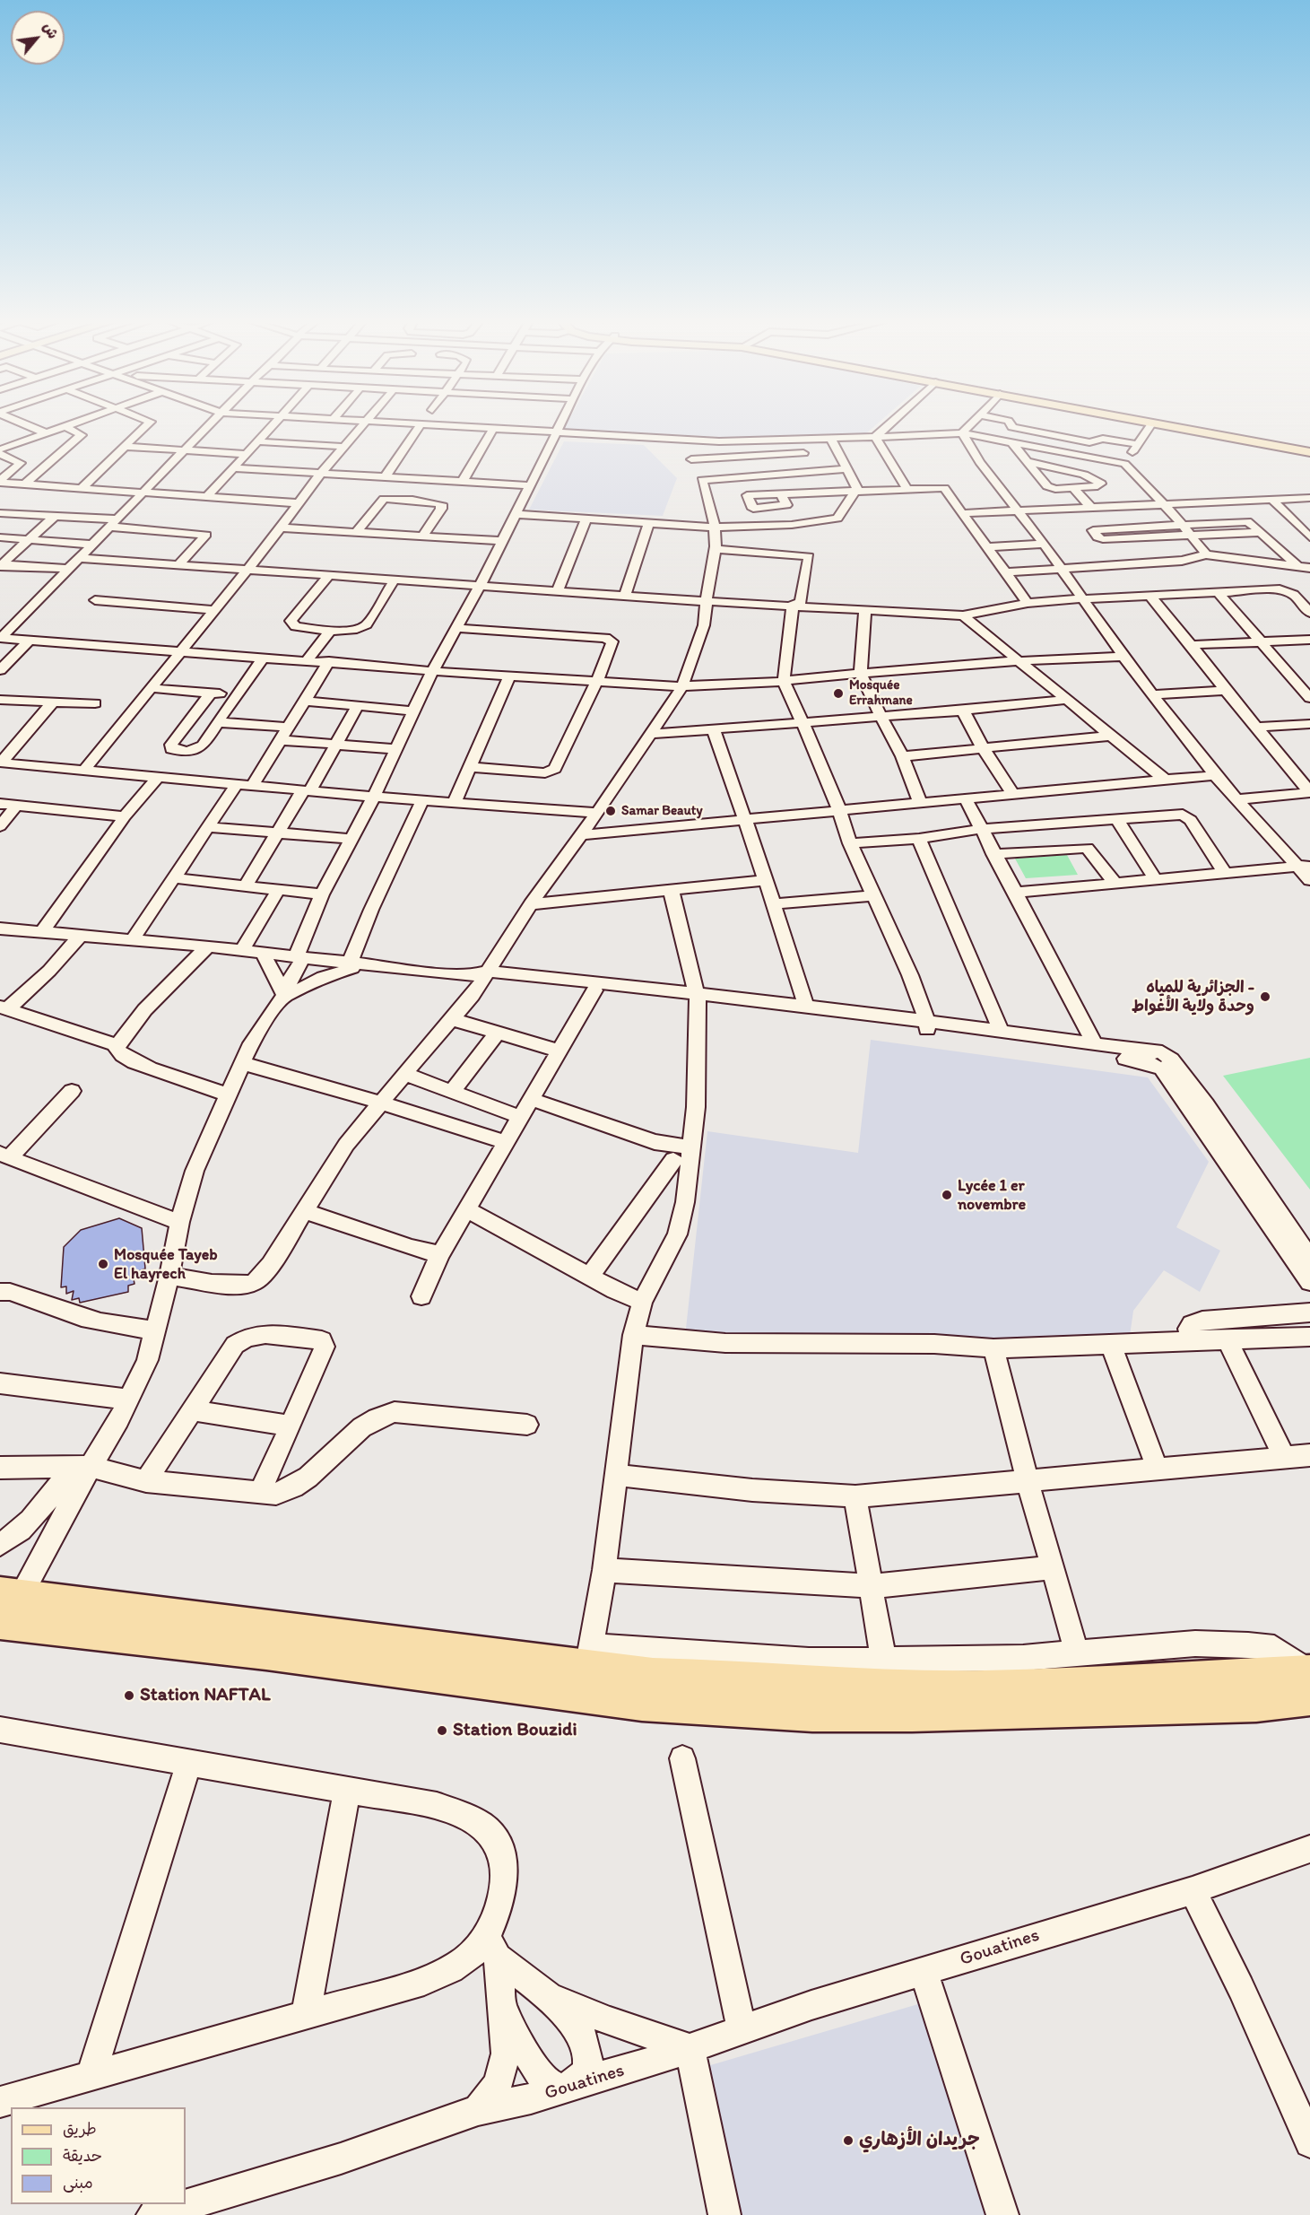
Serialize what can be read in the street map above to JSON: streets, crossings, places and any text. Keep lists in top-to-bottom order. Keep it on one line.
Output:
{"streets":{"street":["Gouatines"]},"places":["Mosquée Errahmane","Samar Beauty","الجزائرية للمياه - وحدة ولاية الأغواط","Lycée 1 er novembre","Mosquée Tayeb El hayrech","Station NAFTAL","Station Bouzidi","جريدان الأزهاري"],"legend":["طريق","حديقة","مبنى"],"north":"top right"}
